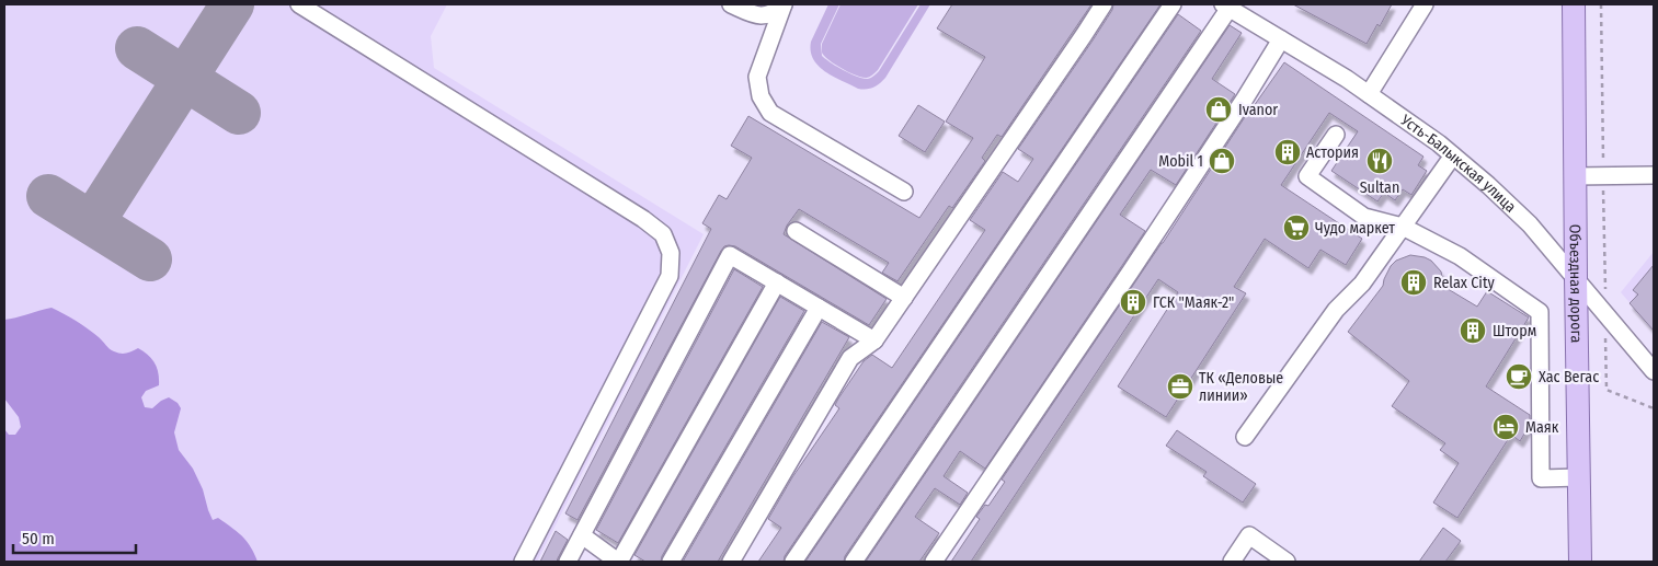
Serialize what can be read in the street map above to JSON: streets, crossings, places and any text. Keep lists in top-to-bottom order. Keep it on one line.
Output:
{"streets":{"main road":["Объездная дорога"],"street":["Усть-Балыкская улица"]},"crossings":[["Усть-Балыкская улица","Объездная дорога"]],"places":{"shop":["Ivanor","Mobil 1"],"building":["Астория","Relax City","ГСК \"Маяк-2\"","Шторм"],"restaurant":["Sultan"],"supermarket":["Чудо маркет"],"cafe":["Хас Вегас"],"office":["ТК «Деловые линии»"],"hotel":["Маяк"]},"scale_bar":"50 m"}
